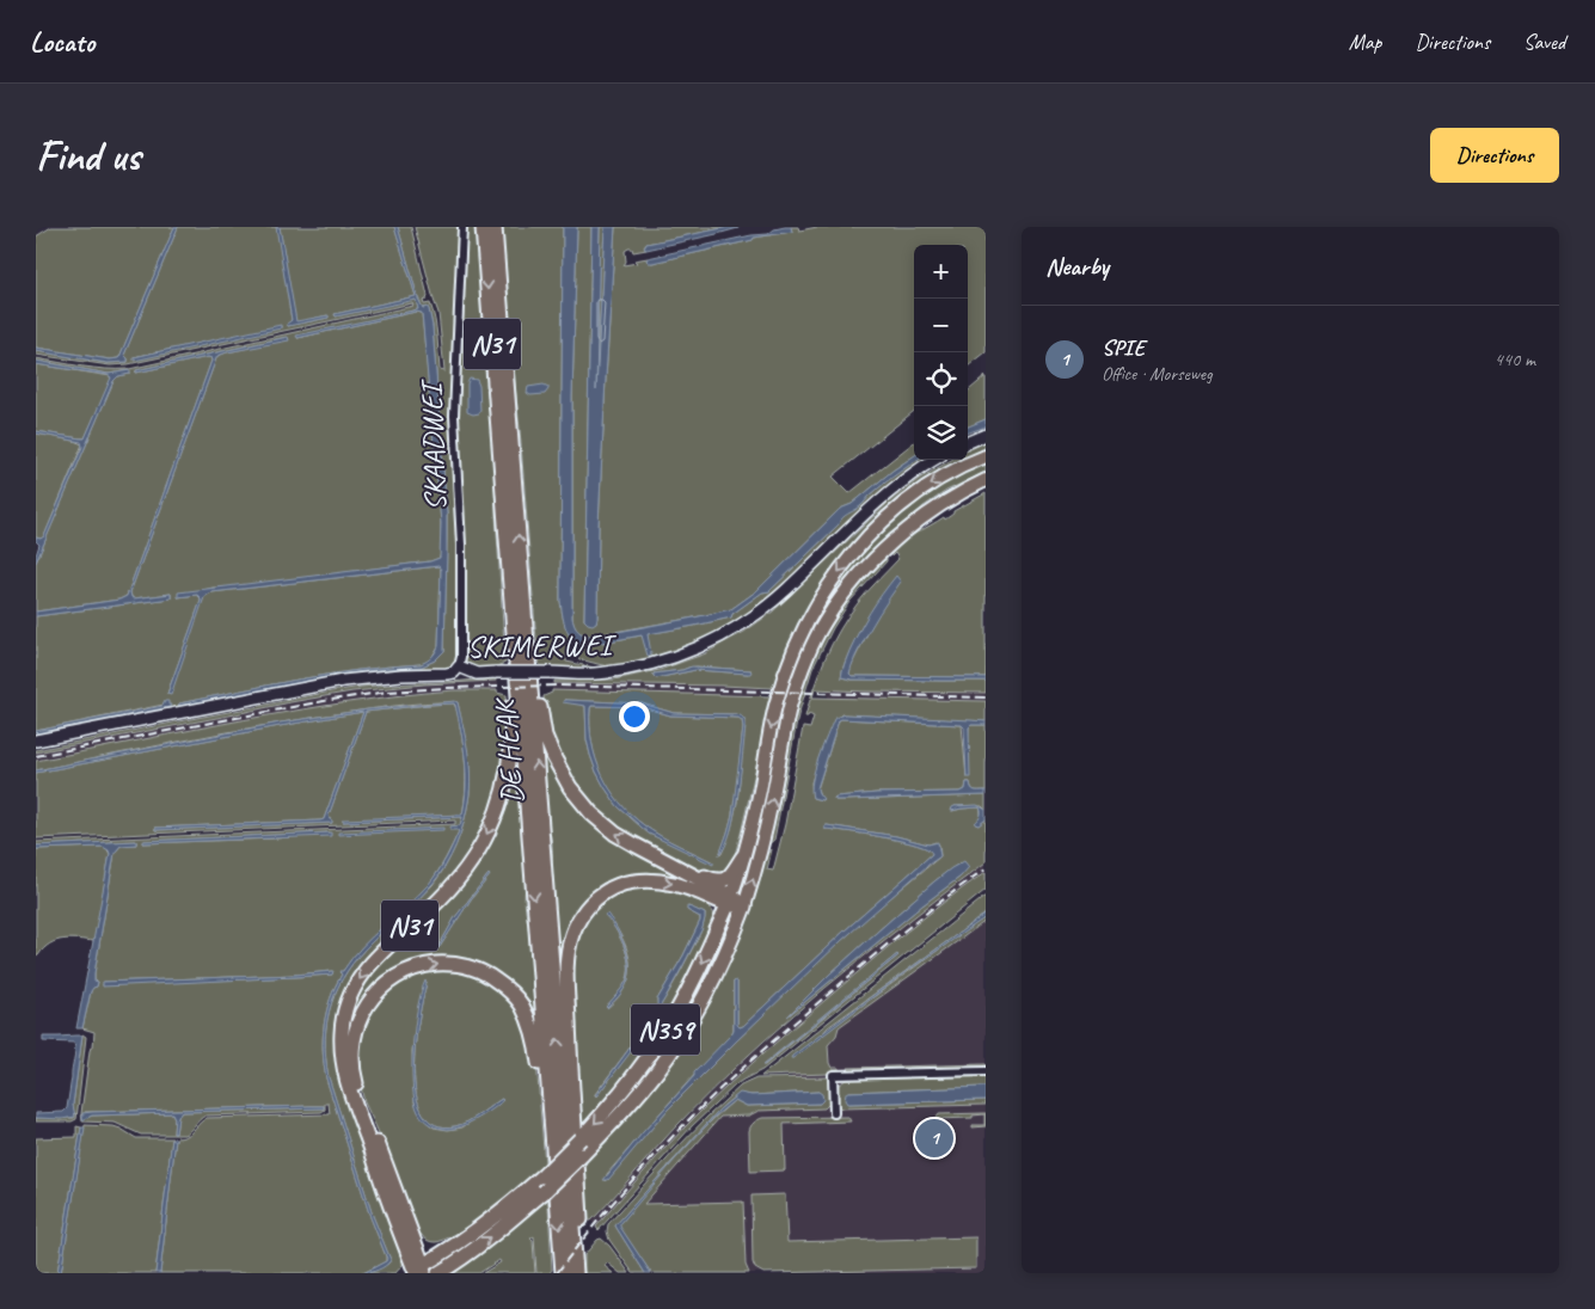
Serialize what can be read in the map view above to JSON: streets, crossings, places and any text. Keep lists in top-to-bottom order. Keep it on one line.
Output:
{"streets":{"highway":["N31","DE HEAK","N359"],"street":["SKAADWEI","SKIMERWEI"]},"crossings":[["N31","DE HEAK"],["N31","N359"],["SKAADWEI","SKIMERWEI"]],"page":{"header":"Locato","nav":["Map","Directions","Saved"],"buttons":"Directions","title":"Find us","heading":"Nearby","map_buttons":["+","−"],"list":[{"mark":"1","name":"SPIE","note":"Office · Morseweg","value":"440 m"}],"pins":"1"}}
